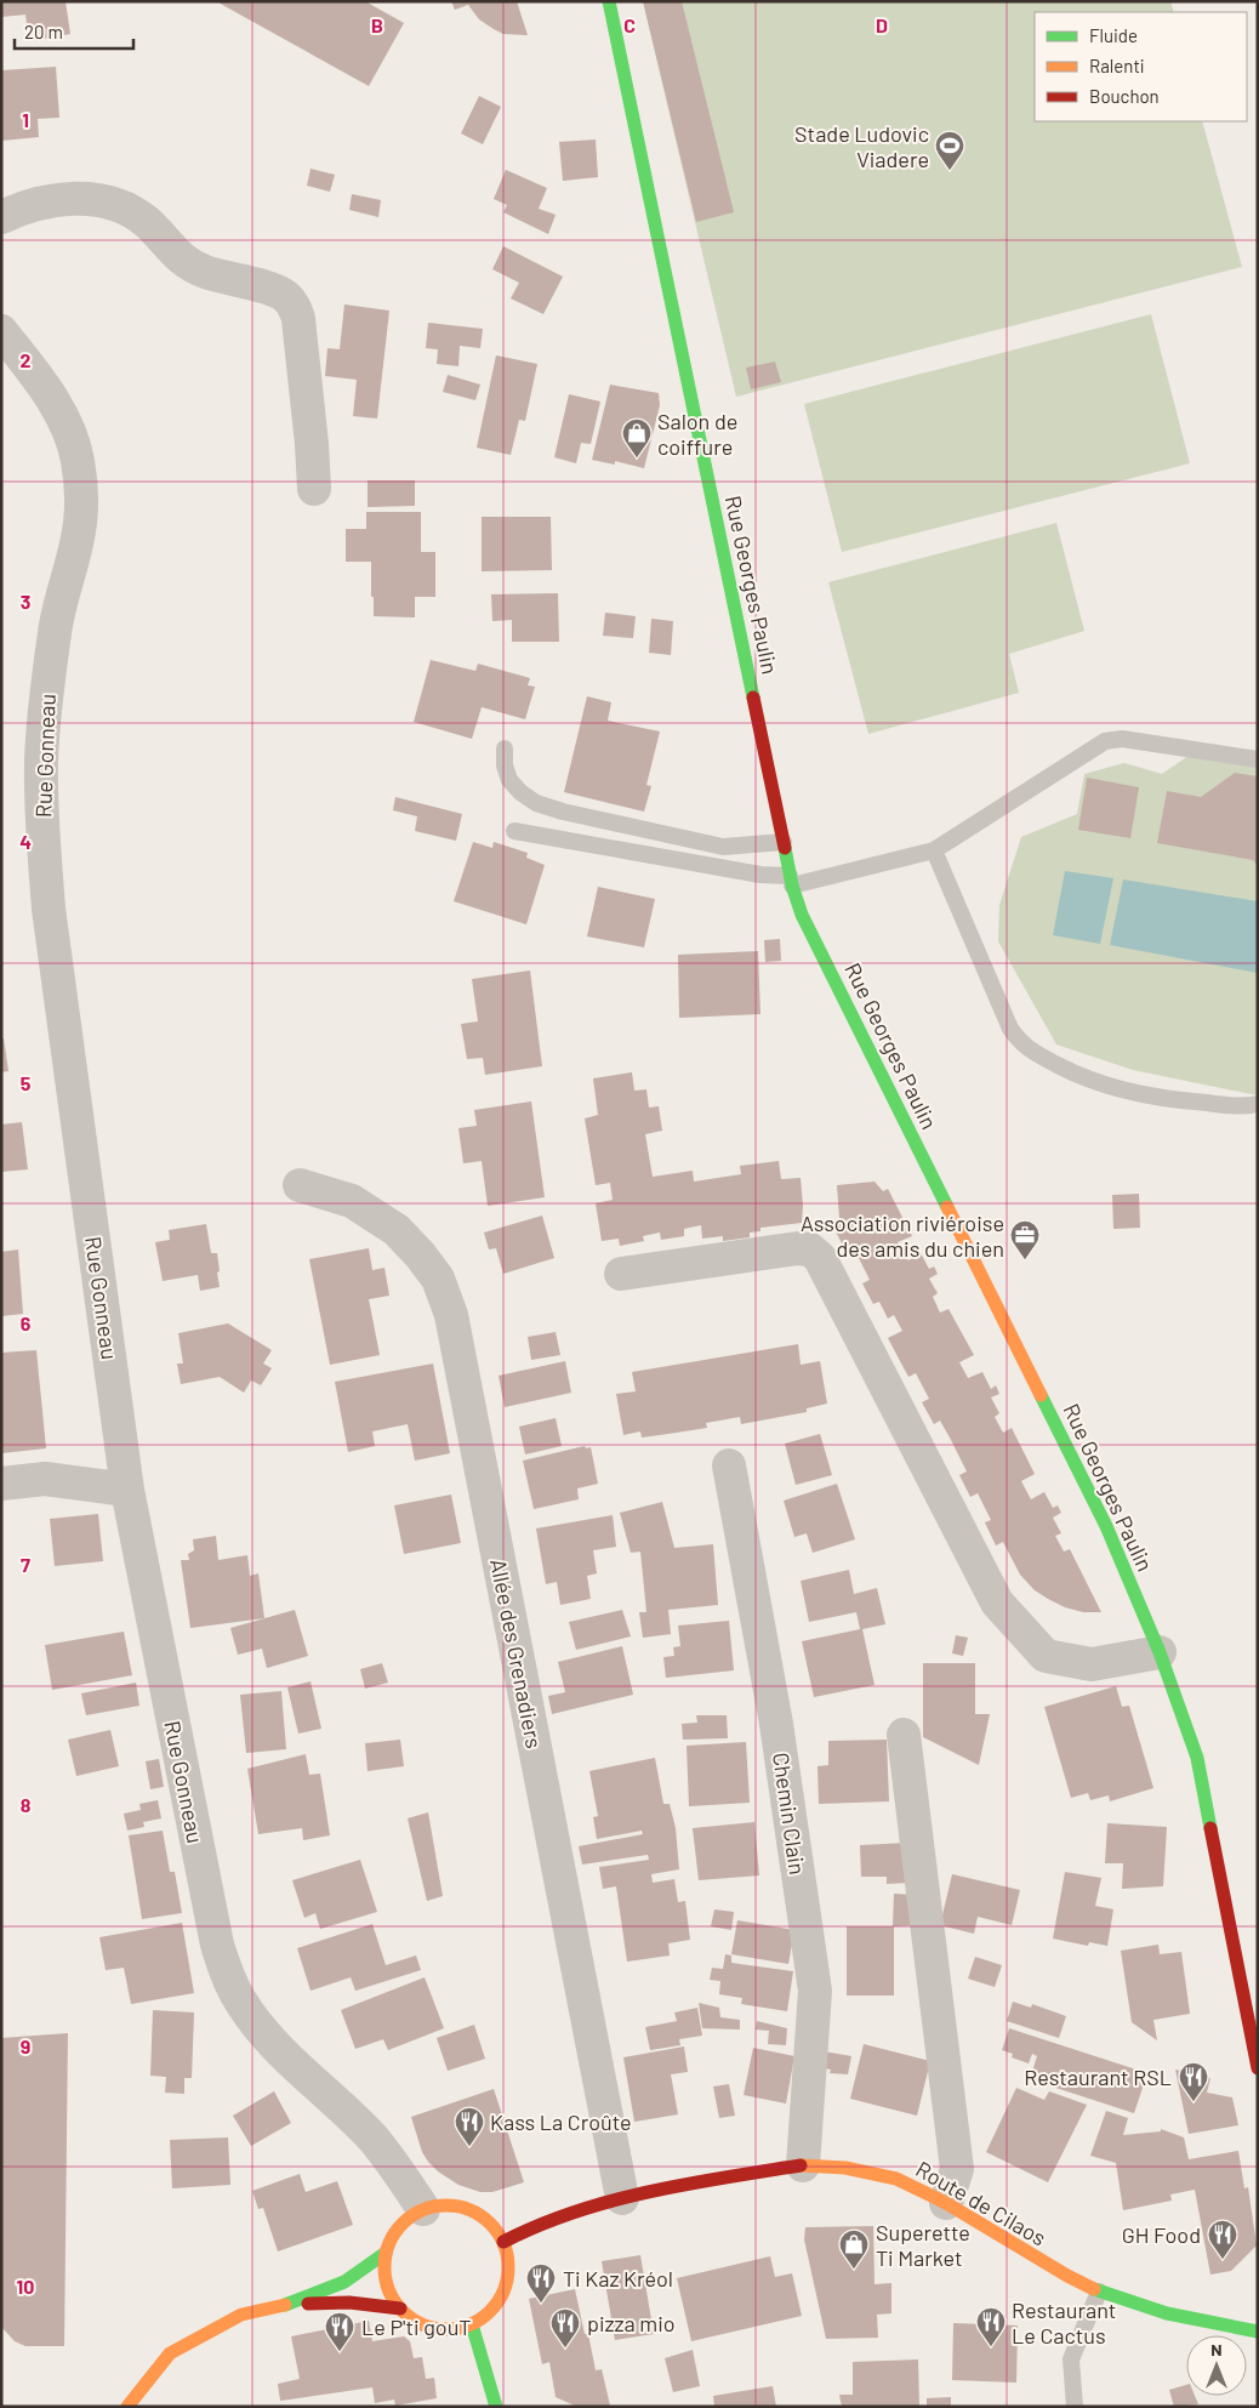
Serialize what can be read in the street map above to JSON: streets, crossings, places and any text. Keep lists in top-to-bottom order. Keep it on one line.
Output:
{"streets":{"street":["Rue Georges Paulin","Rue Gonneau","Allée des Grenadiers","Chemin Clain","Route de Cilaos"]},"crossings":[["Rue Gonneau","Route de Cilaos"],["Allée des Grenadiers","Route de Cilaos"],["Chemin Clain","Route de Cilaos"]],"places":{"sports":["Stade Ludovic Viadere"],"shop":["Salon de coiffure","Superette Ti Market"],"office":["Association riviéroise des amis du chien"],"restaurant":["Restaurant RSL","Kass La Croûte","GH Food","Ti Kaz Kréol","Restaurant Le Cactus","pizza mio","Le P'ti gouT"]},"legend":["Fluide","Ralenti","Bouchon"],"scale_bar":"20 m","north":"top","grid":{"columns":["B","C","D"],"rows":["1","2","3","4","5","6","7","8","9","10"]}}
